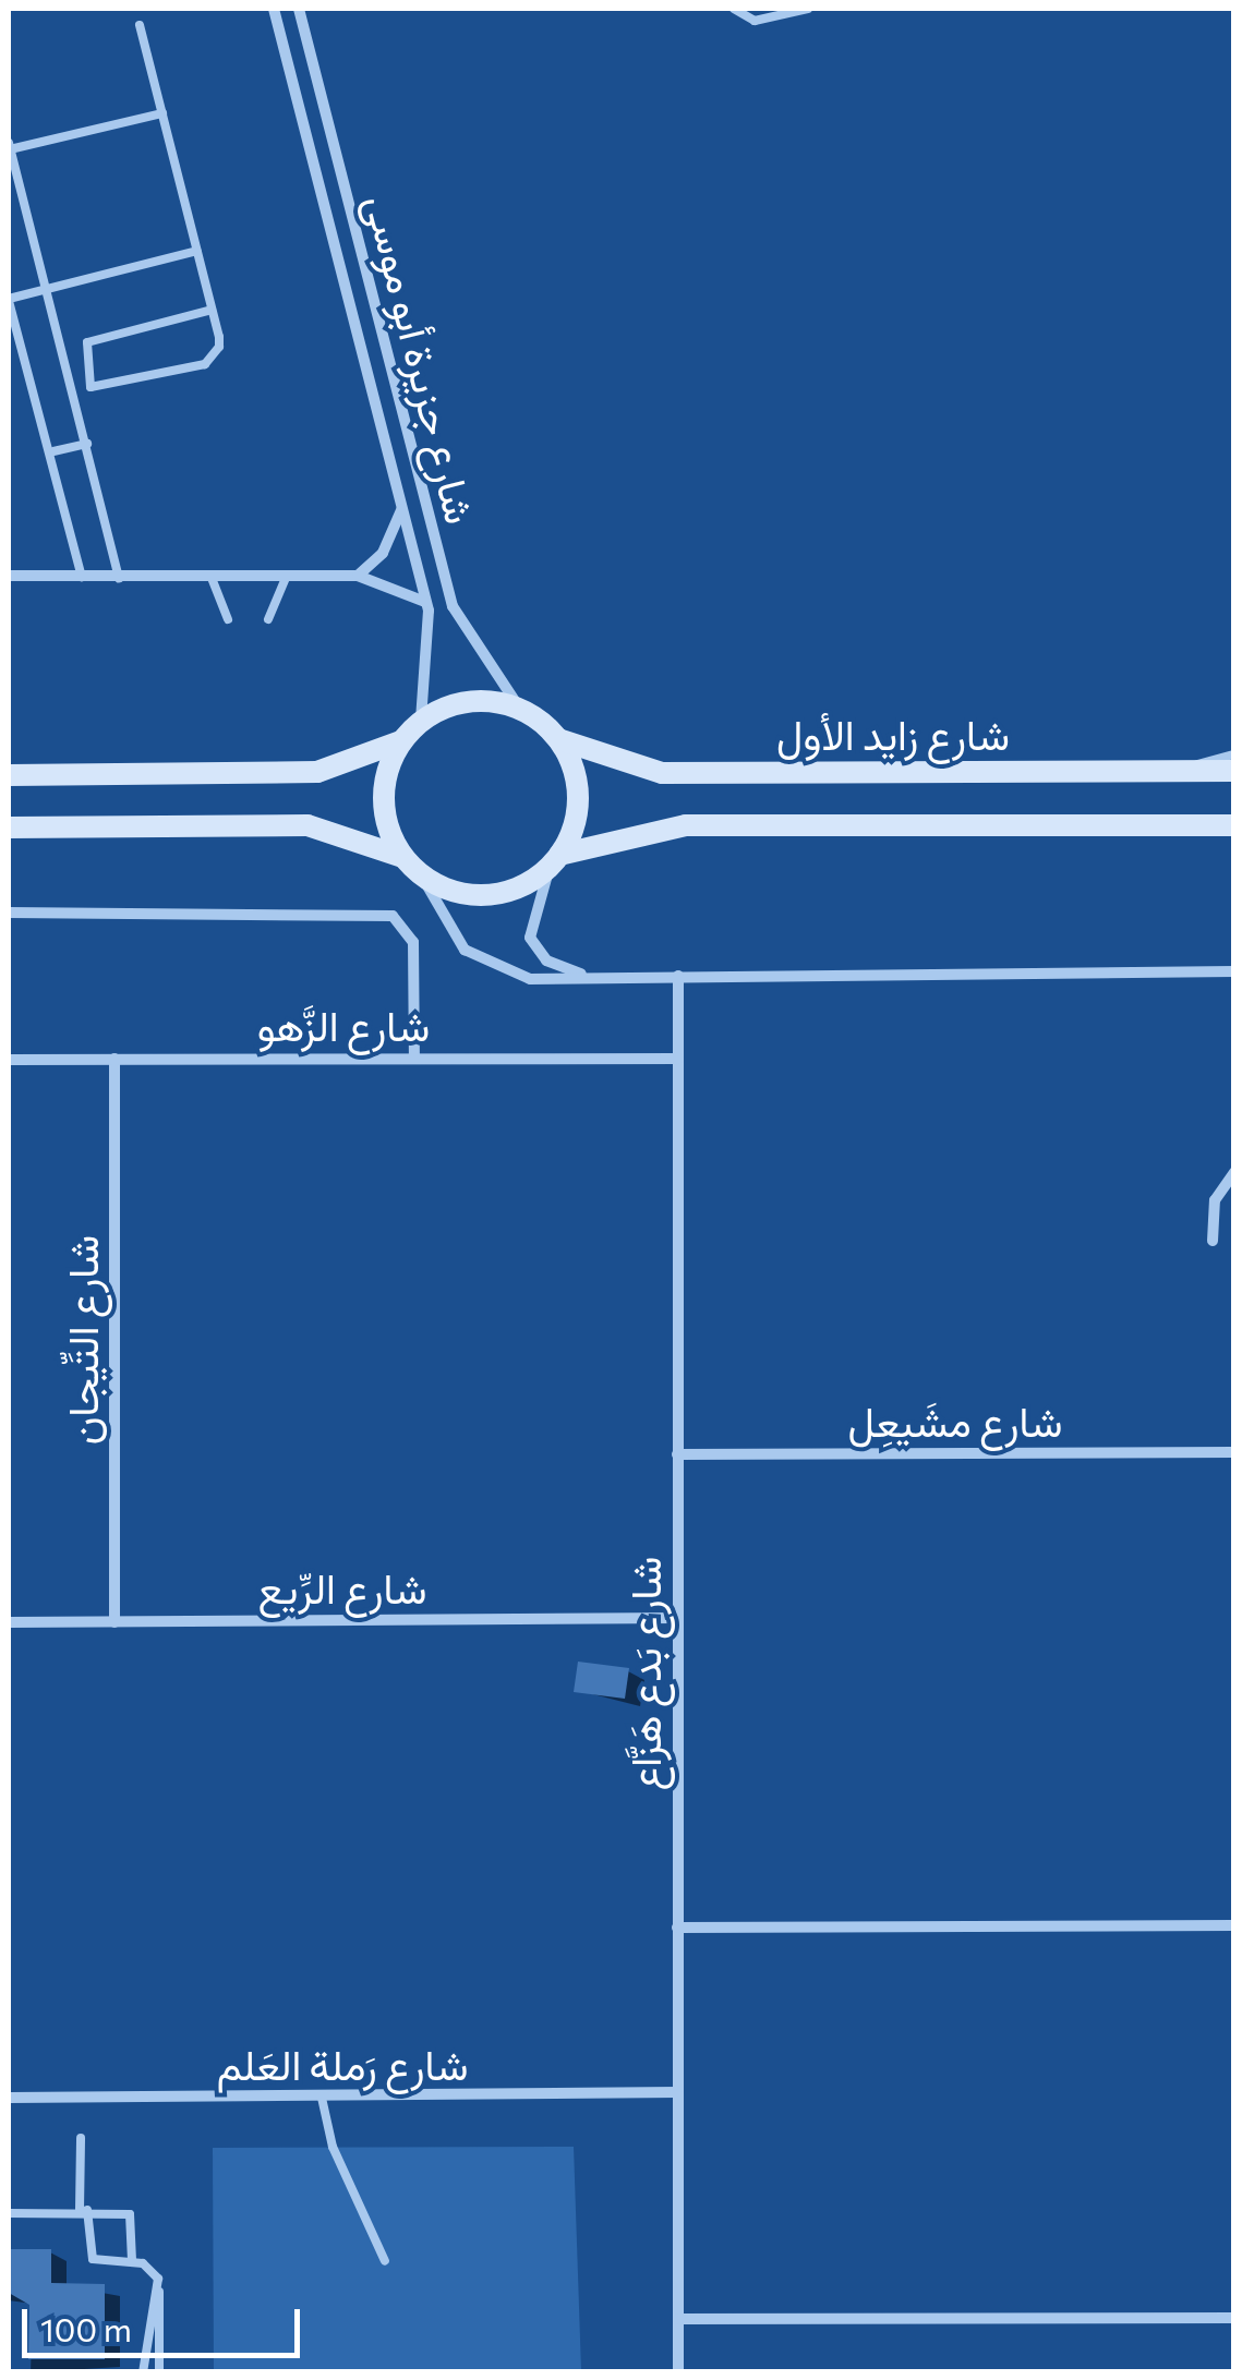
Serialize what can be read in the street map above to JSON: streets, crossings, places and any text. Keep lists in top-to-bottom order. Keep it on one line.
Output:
{"streets":{"main road":["شارع زايد الأول"],"street":["شارع جزيرة أبو موسى","شارع الزَّهو","شارع التِّيجان","شارع مشَيعِل","شارع الرِّيع","شارع بَدع هَزَّاع","شارع رَملة العَلم"]},"crossings":[["شارع جزيرة أبو موسى","شارع زايد الأول"],["شارع الزَّهو","شارع التِّيجان"],["شارع الزَّهو","شارع بَدع هَزَّاع"],["شارع التِّيجان","شارع الرِّيع"],["شارع مشَيعِل","شارع بَدع هَزَّاع"],["شارع الرِّيع","شارع بَدع هَزَّاع"],["شارع بَدع هَزَّاع","شارع رَملة العَلم"]],"scale_bar":"100 m"}
